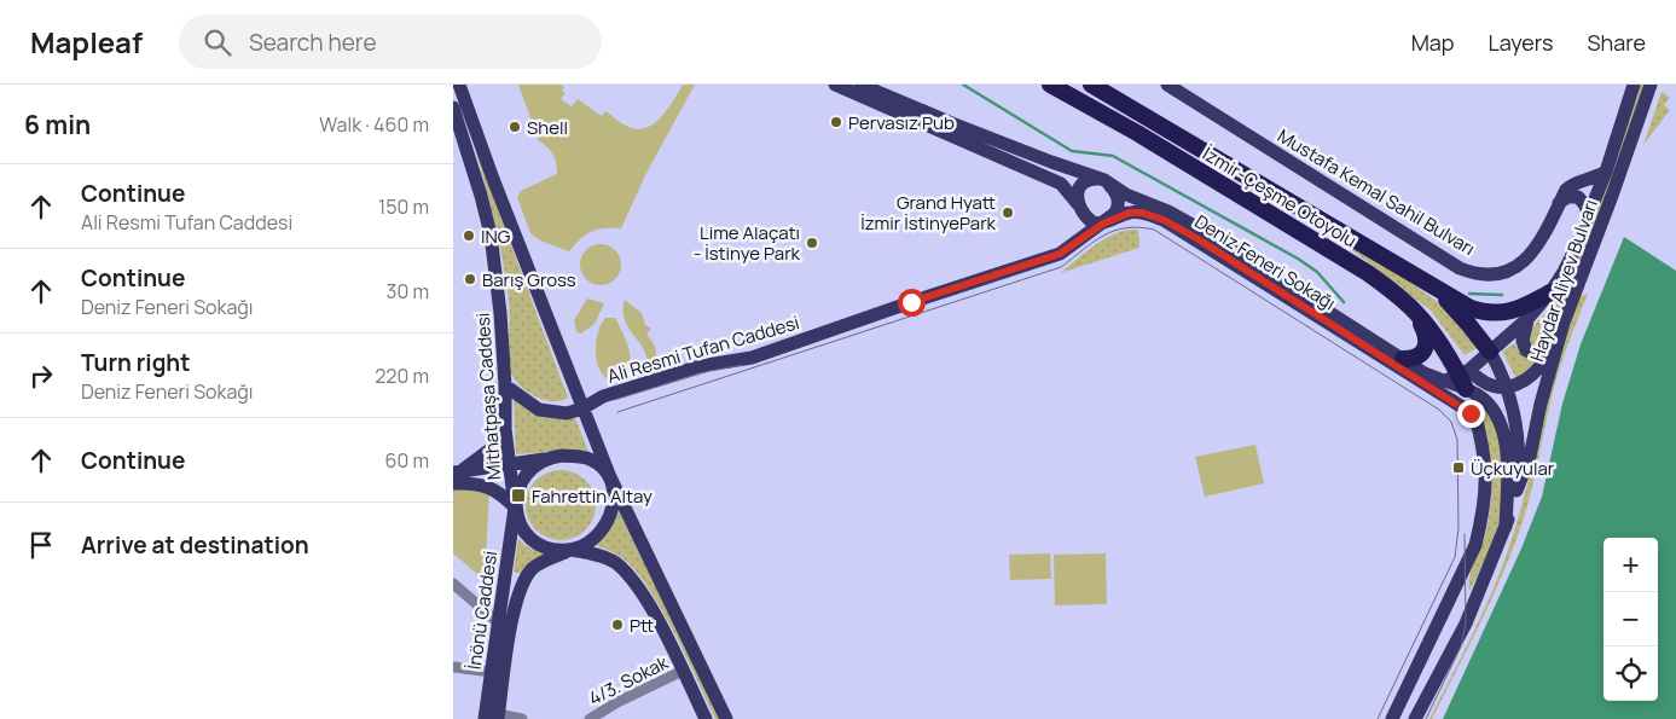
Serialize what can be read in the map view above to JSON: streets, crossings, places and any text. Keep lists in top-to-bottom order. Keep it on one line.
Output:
{"streets":{"highway":["İzmir-Çeşme Otoyolu"],"main road":["Mustafa Kemal Sahil Bulvarı","Deniz Feneri Sokağı","Haydar Aliyev Bulvarı","Ali Resmi Tufan Caddesi","Mithatpaşa Caddesi","İnönü Caddesi"],"street":["4/3. Sokak"]},"crossings":[["Mustafa Kemal Sahil Bulvarı","Haydar Aliyev Bulvarı"],["İzmir-Çeşme Otoyolu","Haydar Aliyev Bulvarı"],["Deniz Feneri Sokağı","Ali Resmi Tufan Caddesi"],["Mithatpaşa Caddesi","İnönü Caddesi"]],"places":{"other":["Pervasız Pub","Shell","Grand Hyatt İzmir İstinyePark","ING","Lime Alaçatı - İstinye Park","Barış Gross","Ptt"],"transit":["Üçkuyular","Fahrettin Altay"]},"page":{"header":"Mapleaf","search":"Search here","nav":["Map","Layers","Share"],"heading":["6 min","Walk · 460 m"],"list":[["Continue","Ali Resmi Tufan Caddesi","150 m"],["Continue","Deniz Feneri Sokağı","30 m"],["Turn right","Deniz Feneri Sokağı","220 m"],["Continue","60 m"],"Arrive at destination"],"map_buttons":["+","−"]}}
